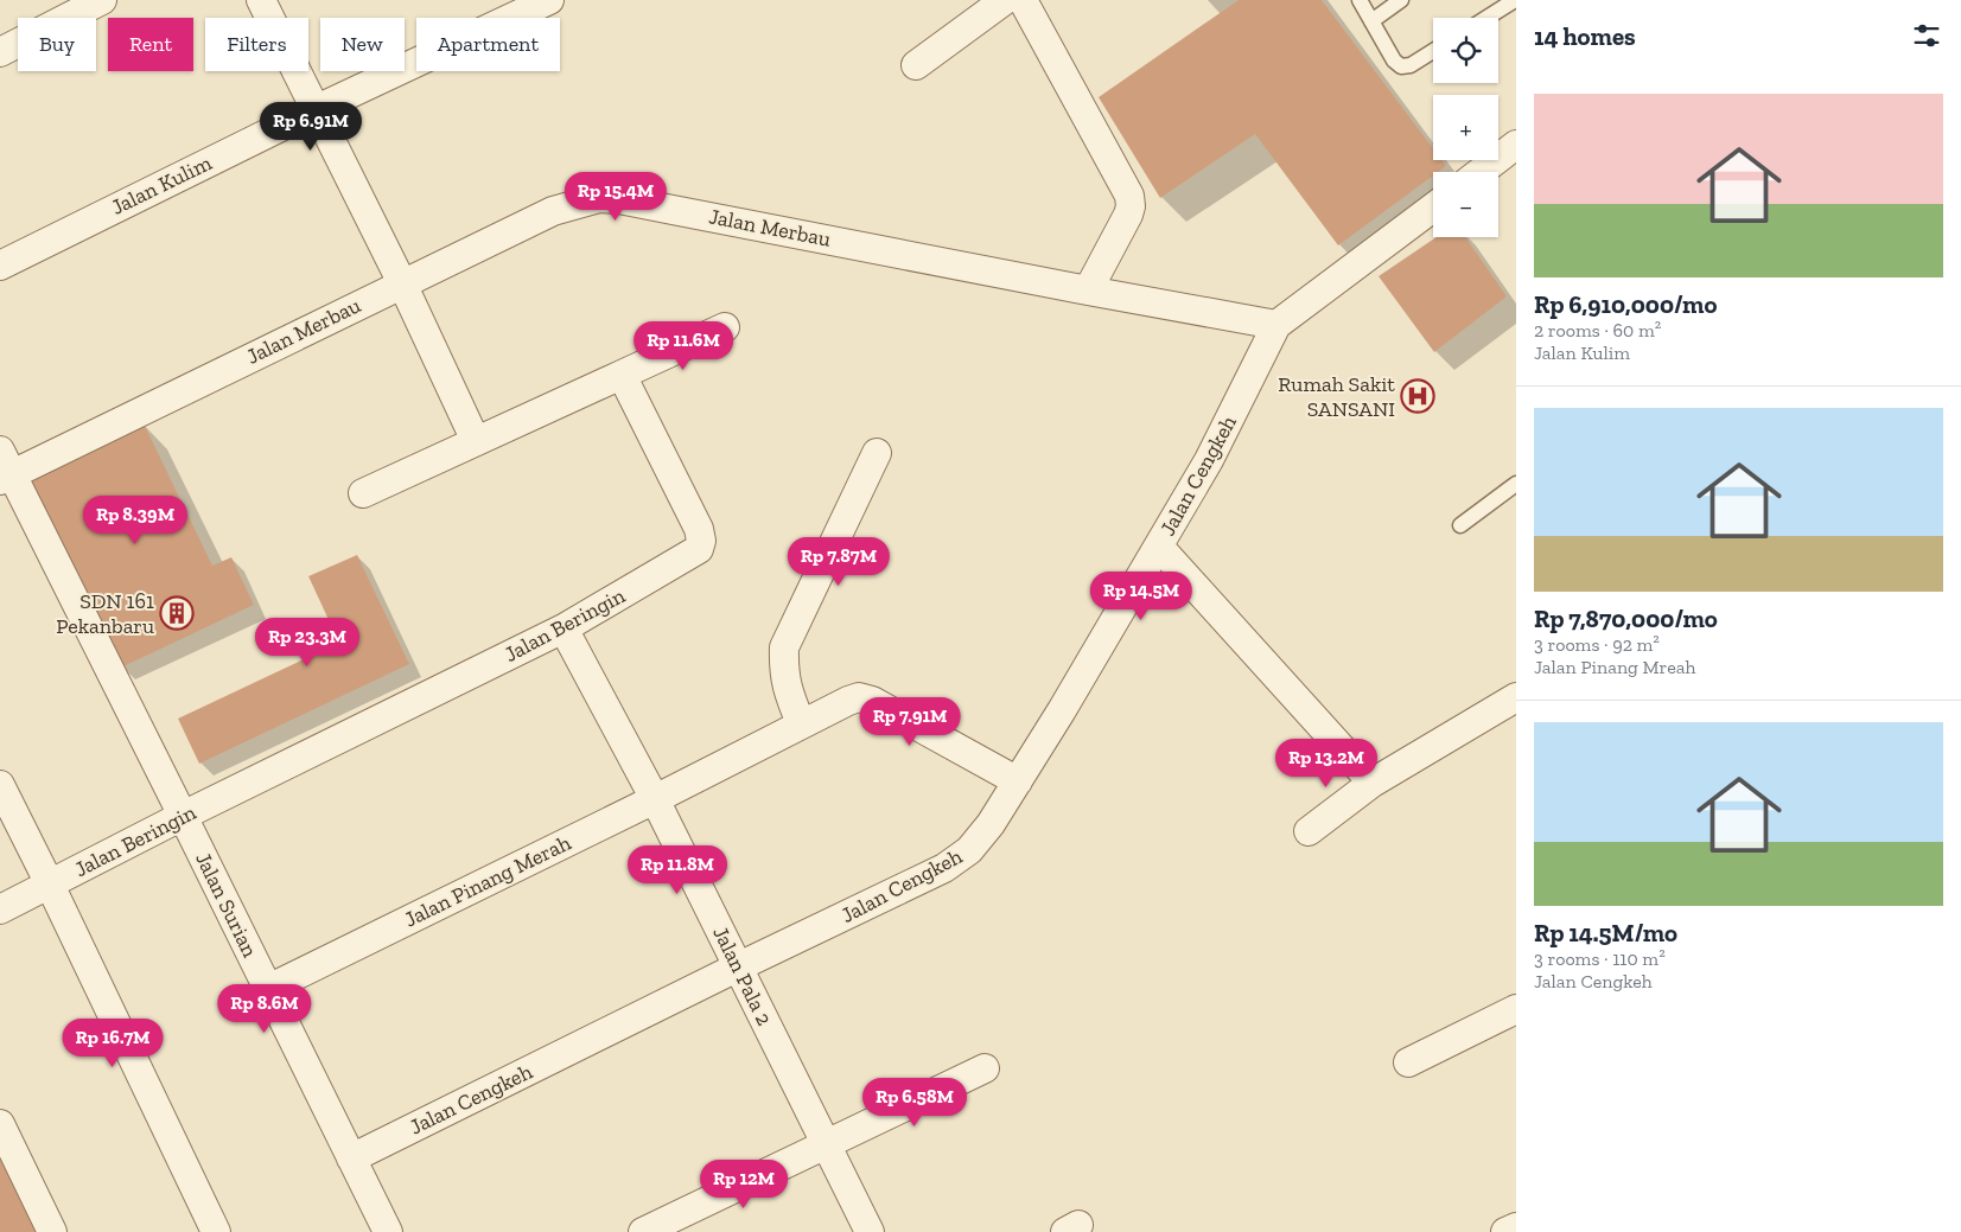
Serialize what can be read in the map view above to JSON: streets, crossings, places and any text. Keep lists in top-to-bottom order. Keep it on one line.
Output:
{"streets":{"street":["Jalan Kulim","Jalan Merbau","Jalan Cengkeh","Jalan Beringin","Jalan Pinang Merah","Jalan Surian","Jalan Pala 2"]},"crossings":[["Jalan Merbau","Jalan Cengkeh"],["Jalan Merbau","Jalan Surian"],["Jalan Cengkeh","Jalan Pinang Merah"],["Jalan Cengkeh","Jalan Surian"],["Jalan Cengkeh","Jalan Pala 2"],["Jalan Beringin","Jalan Surian"],["Jalan Beringin","Jalan Pala 2"],["Jalan Pinang Merah","Jalan Surian"],["Jalan Pinang Merah","Jalan Pala 2"]],"places":{"hospital":["Rumah Sakit SANSANI"],"building":["SDN 161 Pekanbaru"]},"page":{"heading":"14 homes","map_buttons":["+","−"],"chip":["Buy","Rent","Filters","New","Apartment"],"list":[{"name":"Rp 6,910,000/mo","note":"2 rooms · 60 m² · Jalan Kulim"},{"name":"Rp 7,870,000/mo","note":"3 rooms · 92 m² · Jalan Pinang Mreah"},{"name":"Rp 14.5M/mo","note":"3 rooms · 110 m² · Jalan Cengkeh"}],"price":["Rp 6.91M","Rp 15.4M","Rp 11.6M","Rp 8.39M","Rp 7.87M","Rp 14.5M","Rp 23.3M","Rp 7.91M","Rp 13.2M","Rp 11.8M","Rp 8.6M","Rp 16.7M","Rp 6.58M","Rp 12M"]}}
